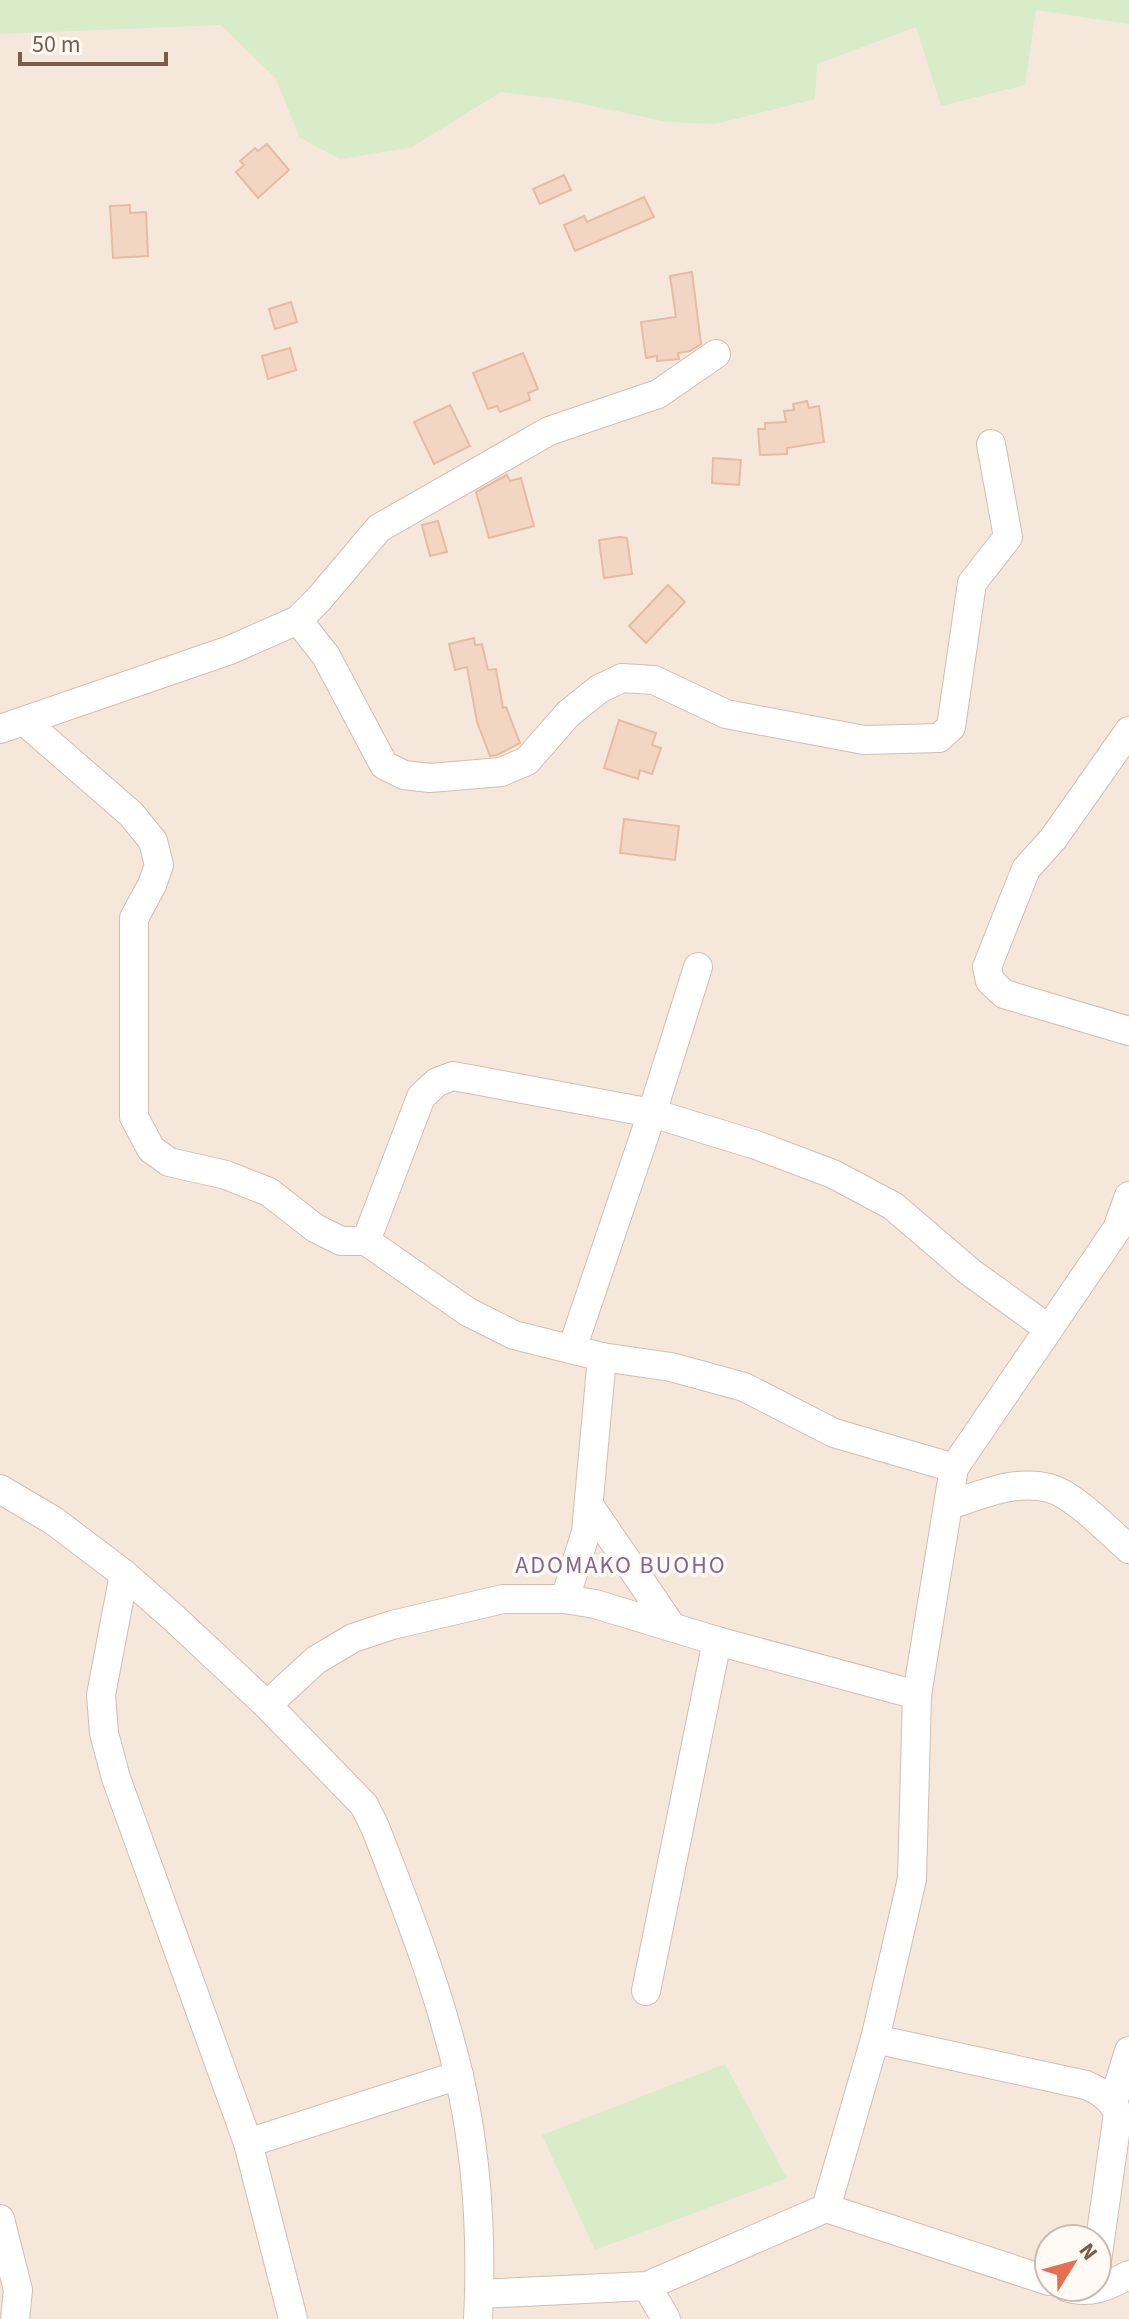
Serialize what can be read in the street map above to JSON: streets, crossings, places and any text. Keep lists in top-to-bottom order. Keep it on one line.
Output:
{"districts":["ADOMAKO BUOHO"],"scale_bar":"50 m","north":"top right"}
